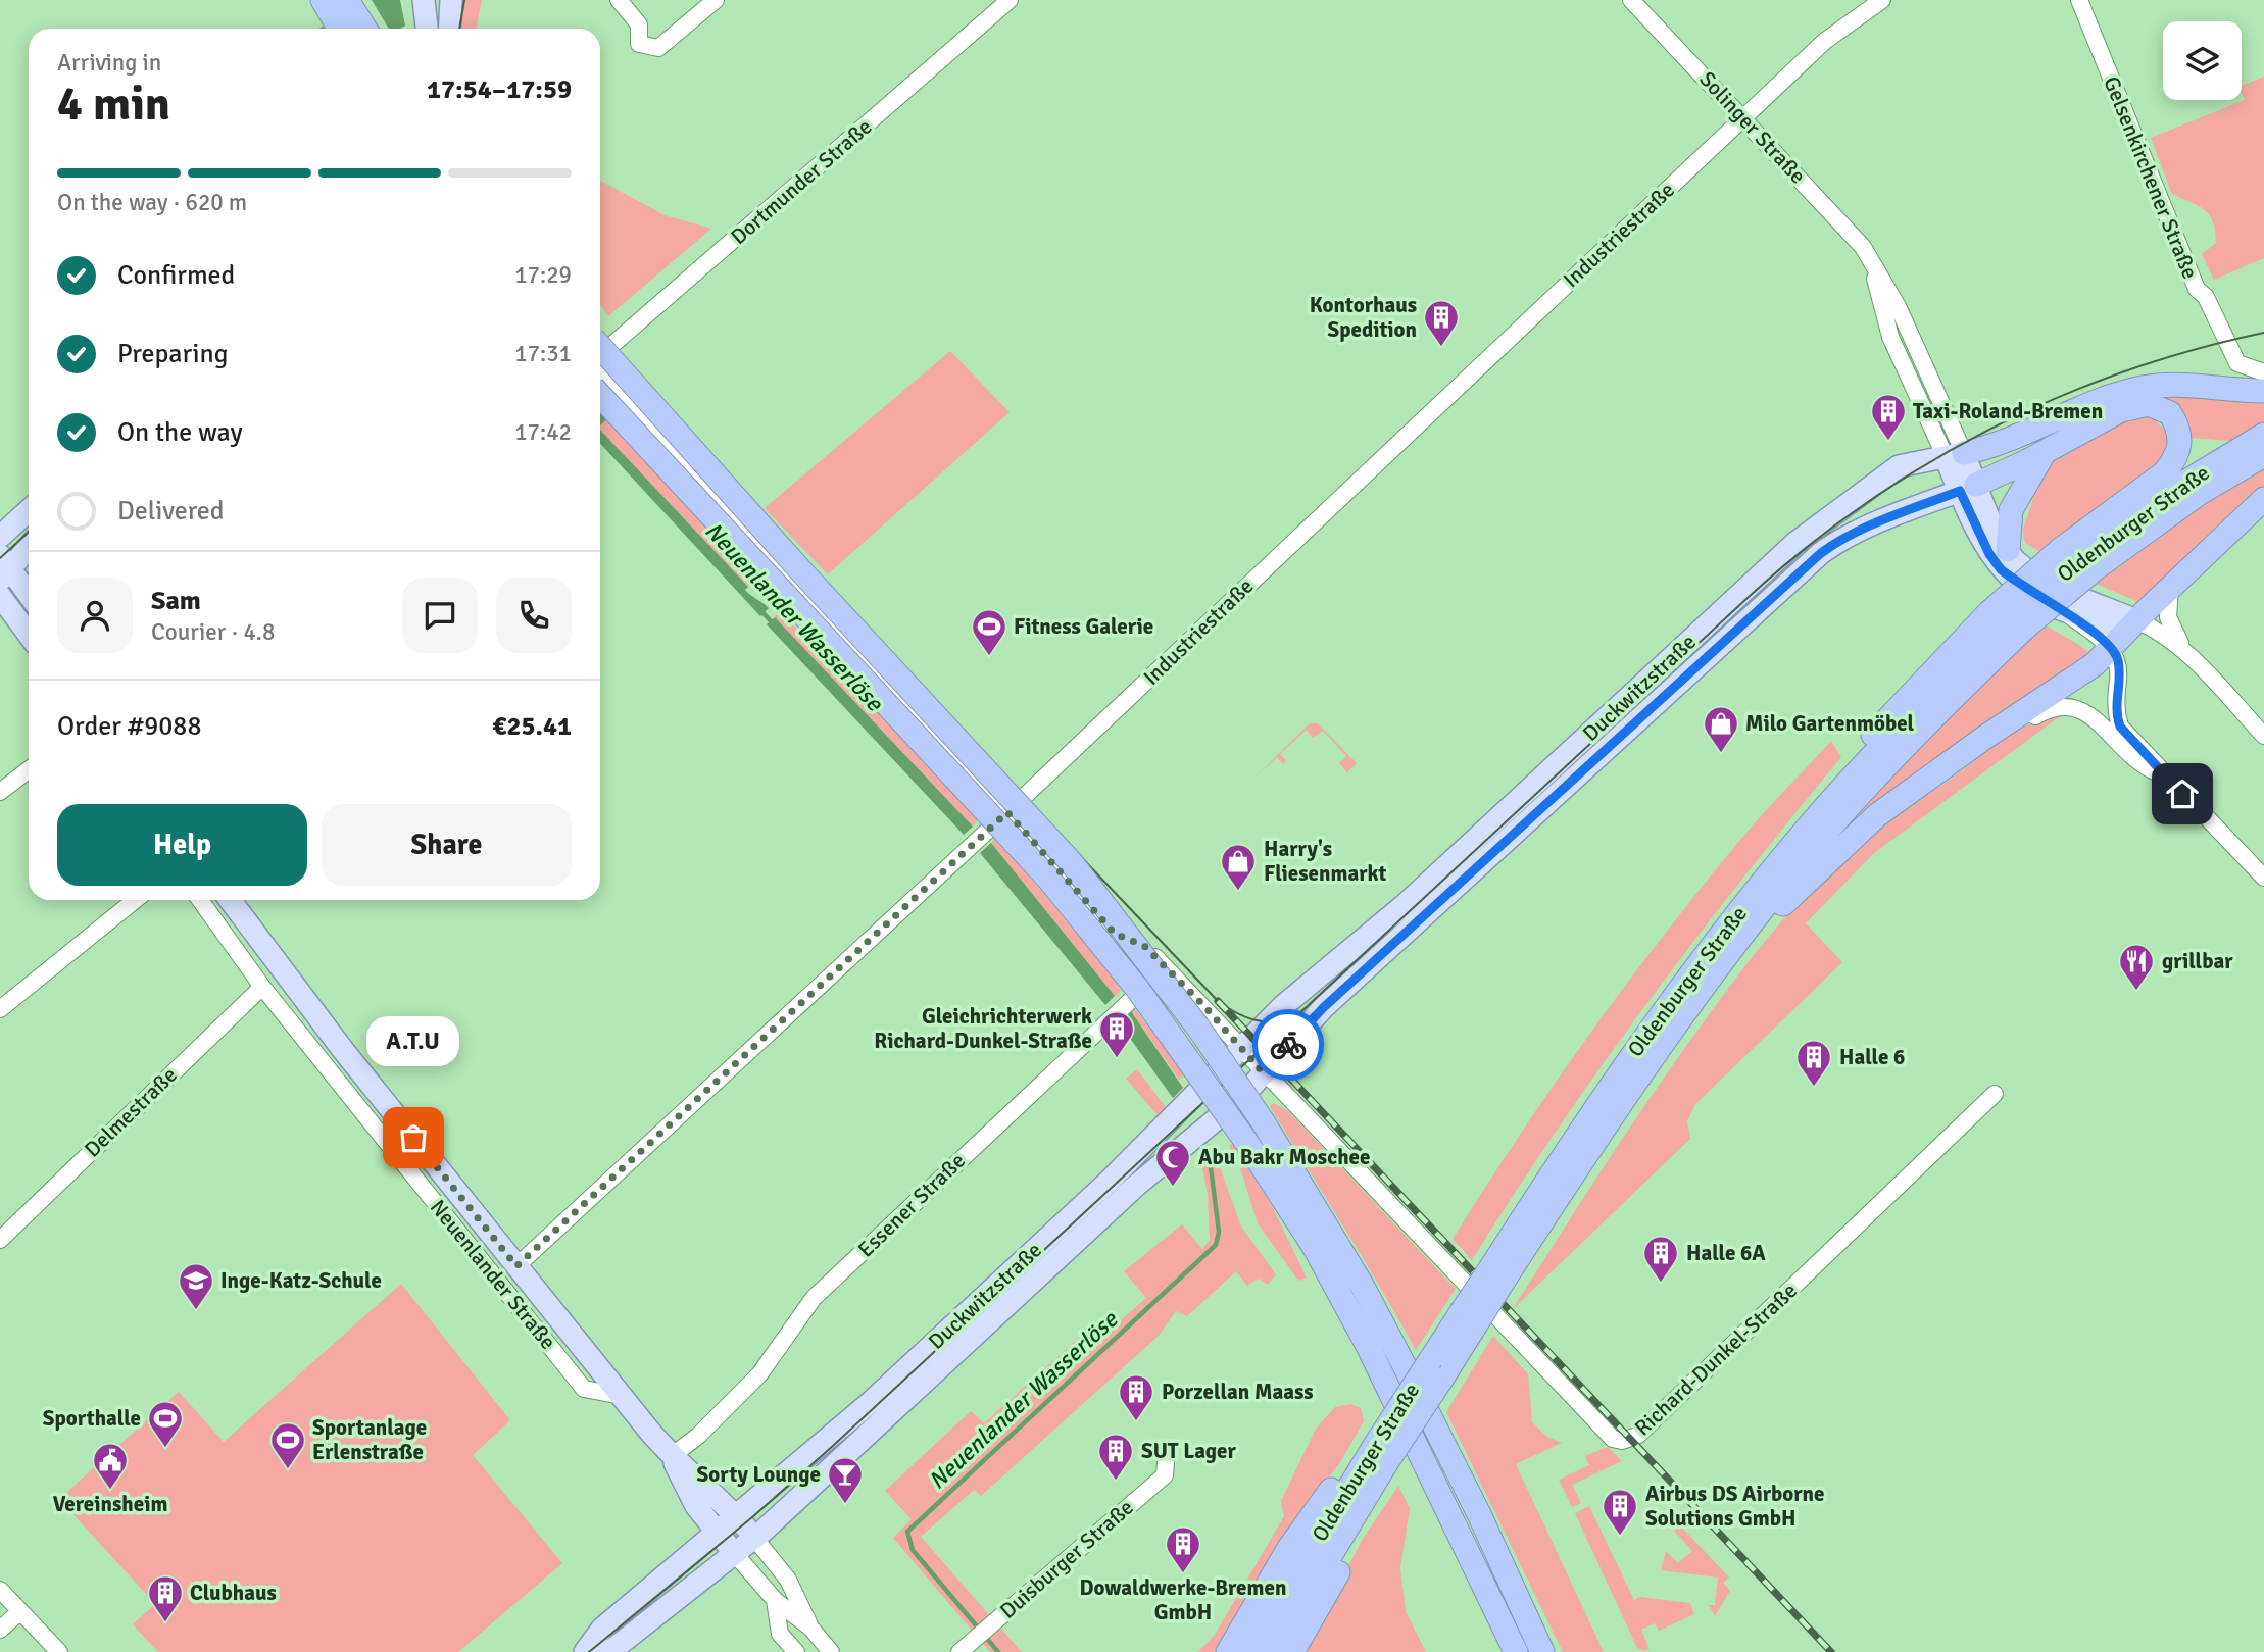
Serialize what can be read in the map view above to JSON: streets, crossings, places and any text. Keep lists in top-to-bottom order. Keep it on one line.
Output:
{"streets":{"highway":["Oldenburger Straße"],"main road":["Solinger Straße","Duckwitzstraße","Neuenlander Straße"],"street":["Gelsenkirchener Straße","Dortmunder Straße","Industriestraße","Delmestraße","Essener Straße","Richard-Dunkel-Straße","Duisburger Straße"]},"crossings":[["Solinger Straße","Industriestraße"],["Solinger Straße","Duckwitzstraße"],["Industriestraße","Neuenlander Straße"],["Duckwitzstraße","Neuenlander Straße"],["Duckwitzstraße","Richard-Dunkel-Straße"],["Delmestraße","Neuenlander Straße"],["Essener Straße","Neuenlander Straße"]],"water":["Neuenlander Wasserlöse"],"places":{"building":["Kontorhaus Spedition","Taxi-Roland-Bremen","Gleichrichterwerk Richard-Dunkel-Straße","Halle 6","Halle 6A","Porzellan Maass","SUT Lager","Airbus DS Airborne Solutions GmbH","Dowaldwerke-Bremen GmbH","Clubhaus"],"sports":["Fitness Galerie","Sporthalle","Sportanlage Erlenstraße"],"shop":["Milo Gartenmöbel","Harry's Fliesenmarkt"],"restaurant":["grillbar"],"other":["A.T.U"],"mosque":["Abu Bakr Moschee"],"school or university":["Inge-Katz-Schule"],"public building":["Vereinsheim"],"bar":["Sorty Lounge"]},"page":{"heading":["4 min","Arriving in","17:54–17:59"],"panel":["Sam","Courier · 4.8","Order #9088","€25.41"],"bar":"On the way · 620 m","list":[["Confirmed","17:29"],["Preparing","17:31"],["On the way","17:42"],"Delivered"],"buttons":["Help","Share"],"bubble":"A.T.U"}}
